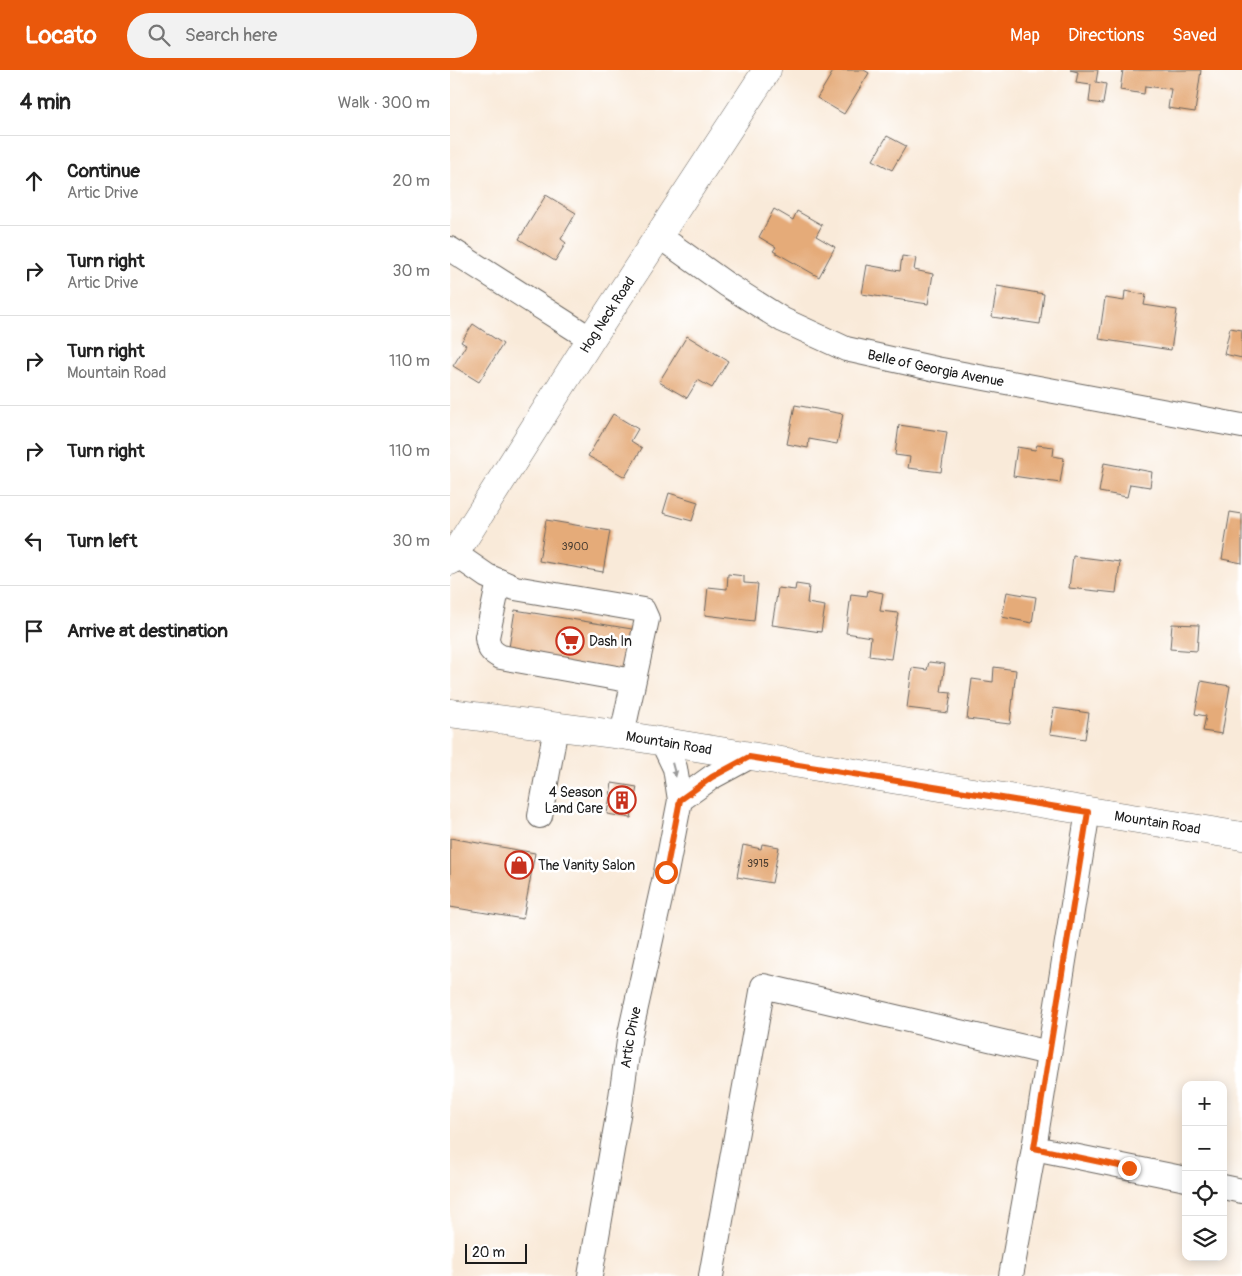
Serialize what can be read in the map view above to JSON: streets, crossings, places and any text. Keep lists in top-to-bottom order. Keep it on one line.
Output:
{"streets":{"main road":["Hog Neck Road","Mountain Road"],"street":["Belle of Georgia Avenue","Artic Drive"]},"crossings":[["Hog Neck Road","Belle of Georgia Avenue"],["Mountain Road","Artic Drive"]],"places":{"supermarket":["Dash In"],"building":["4 Season Land Care"],"shop":["The Vanity Salon"]},"house_numbers":["3900","3915"],"scale_bar":"20 m","page":{"header":"Locato","search":"Search here","nav":["Map","Directions","Saved"],"heading":["4 min","Walk · 300 m"],"list":[["Continue","Artic Drive","20 m"],["Turn right","Artic Drive","30 m"],["Turn right","Mountain Road","110 m"],["Turn right","110 m"],["Turn left","30 m"],"Arrive at destination"],"map_buttons":["+","−"],"scale":"20 m"}}
